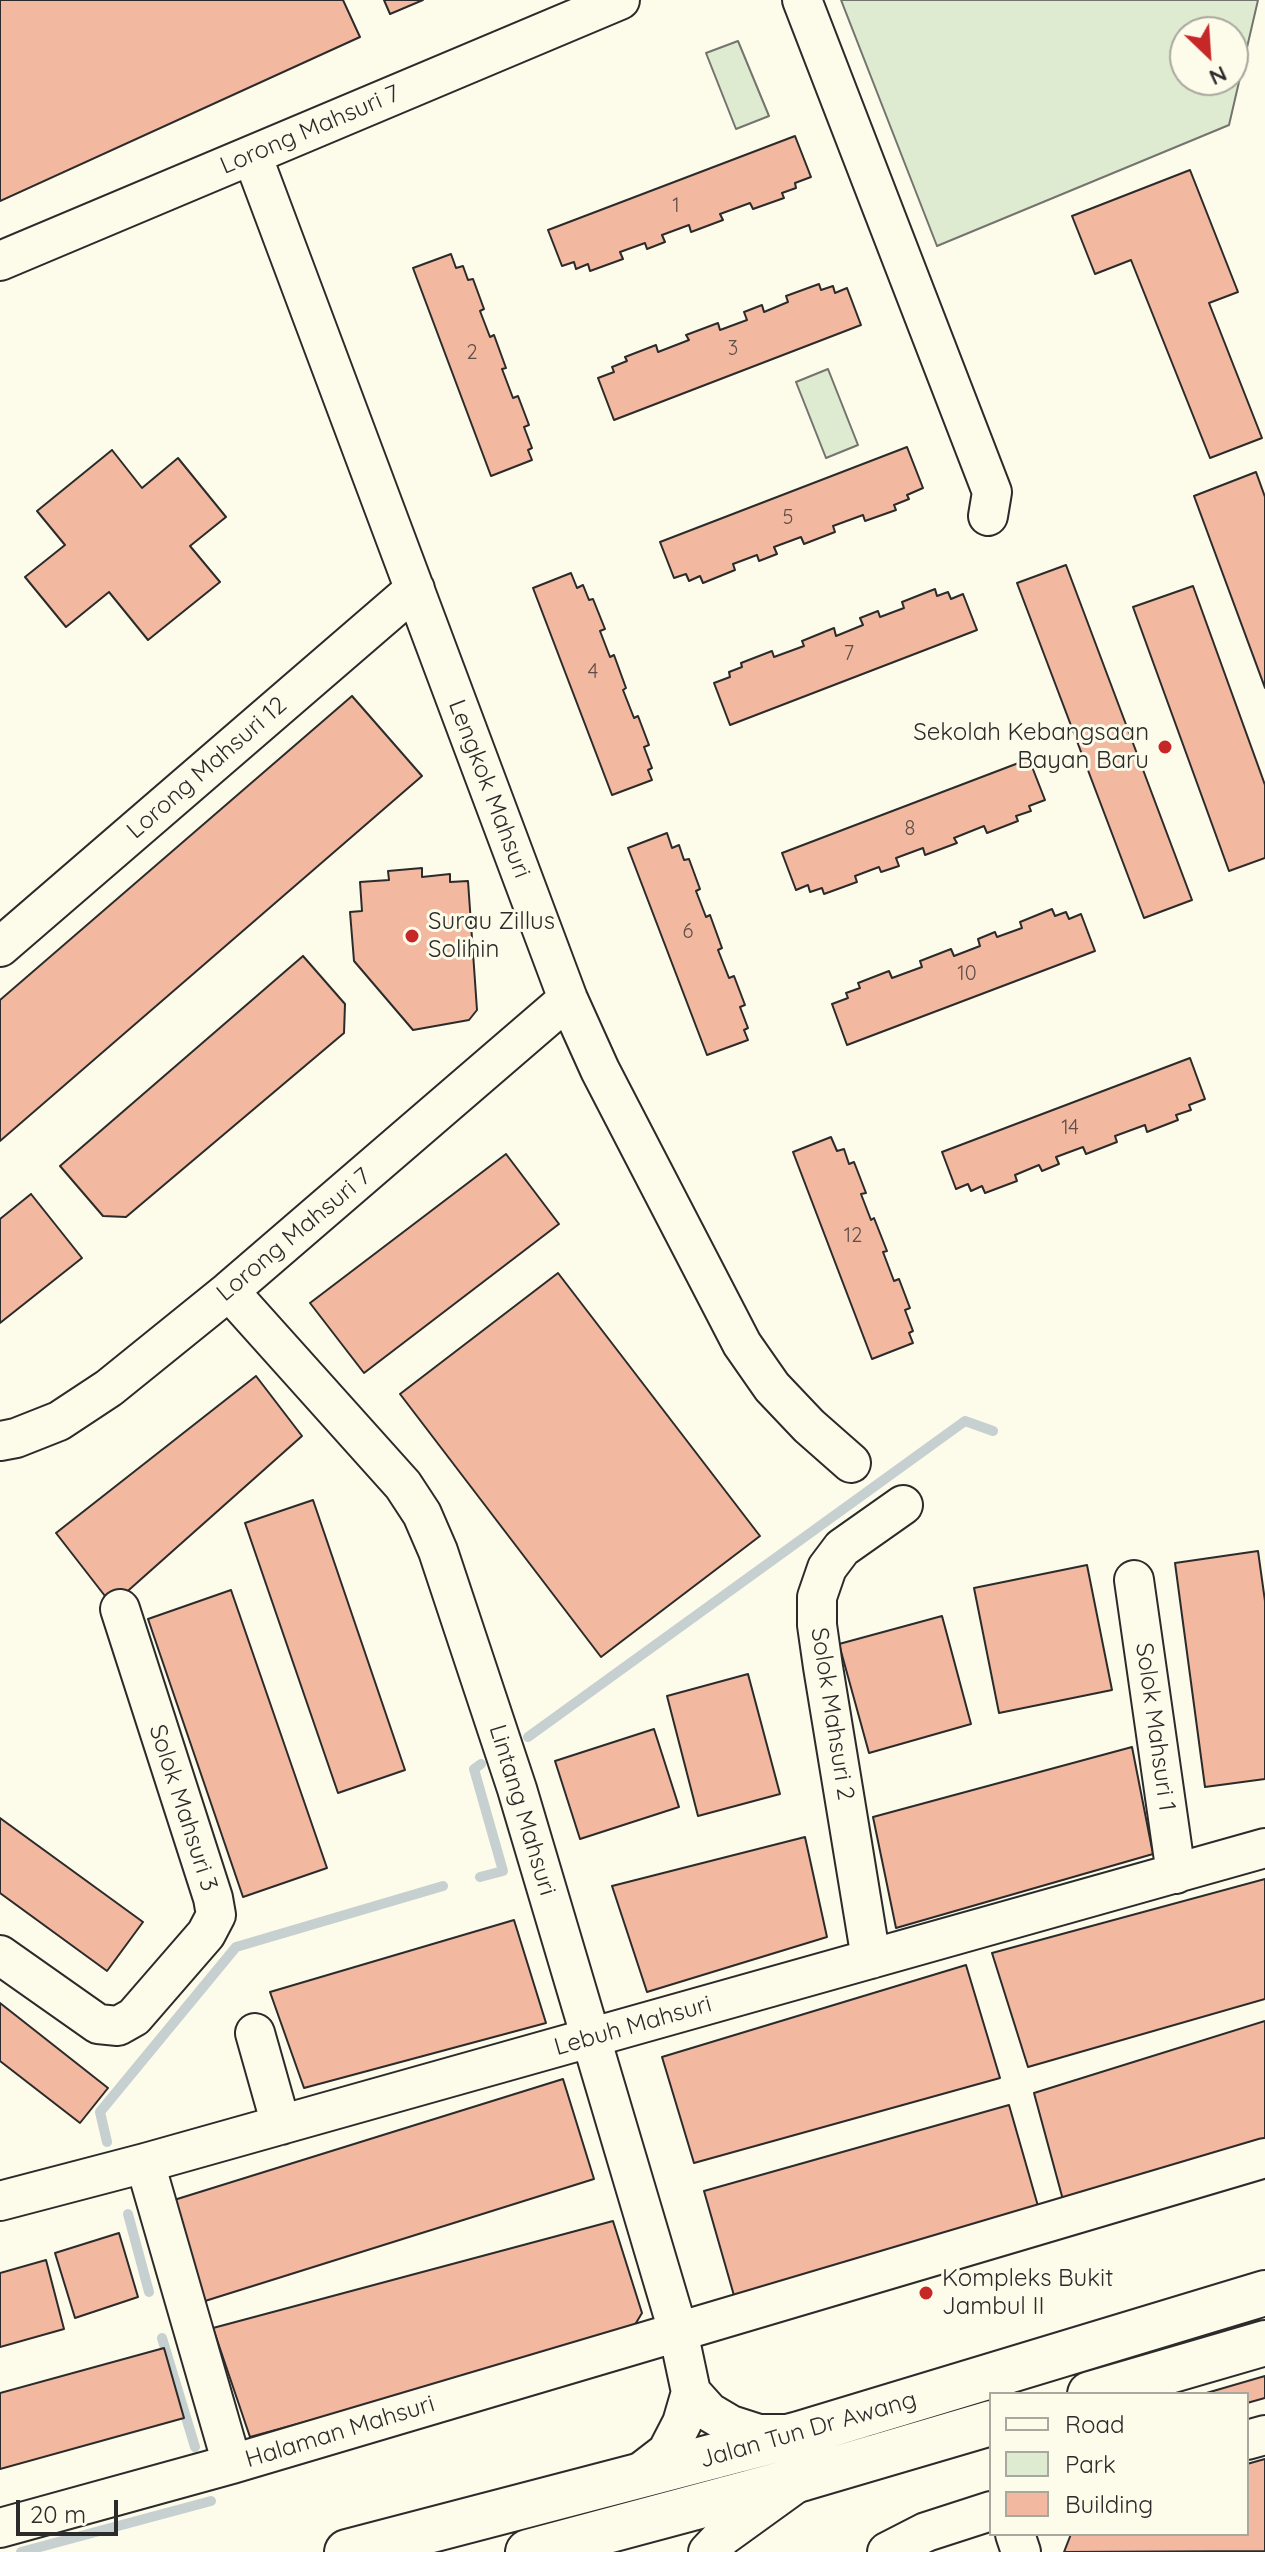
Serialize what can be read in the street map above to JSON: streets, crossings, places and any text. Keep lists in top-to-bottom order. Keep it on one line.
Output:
{"streets":{"main road":["Jalan Tun Dr Awang"],"street":["Lorong Mahsuri 7","Lorong Mahsuri 12","Lengkok Mahsuri","Solok Mahsuri 2","Solok Mahsuri 1","Solok Mahsuri 3","Lintang Mahsuri","Lebuh Mahsuri","Halaman Mahsuri"]},"crossings":[["Lorong Mahsuri 7","Lengkok Mahsuri"],["Lorong Mahsuri 7","Lintang Mahsuri"],["Lorong Mahsuri 12","Lengkok Mahsuri"],["Solok Mahsuri 2","Lebuh Mahsuri"],["Solok Mahsuri 1","Lebuh Mahsuri"],["Lintang Mahsuri","Lebuh Mahsuri"],["Lintang Mahsuri","Halaman Mahsuri"]],"places":["Sekolah Kebangsaan Bayan Baru","Surau Zillus Solihin","Kompleks Bukit Jambul II"],"house_numbers":["1","3","2","5","7","4","8","6","10","14","12"],"legend":["Road","Park","Building"],"scale_bar":"20 m","north":"bottom right"}
